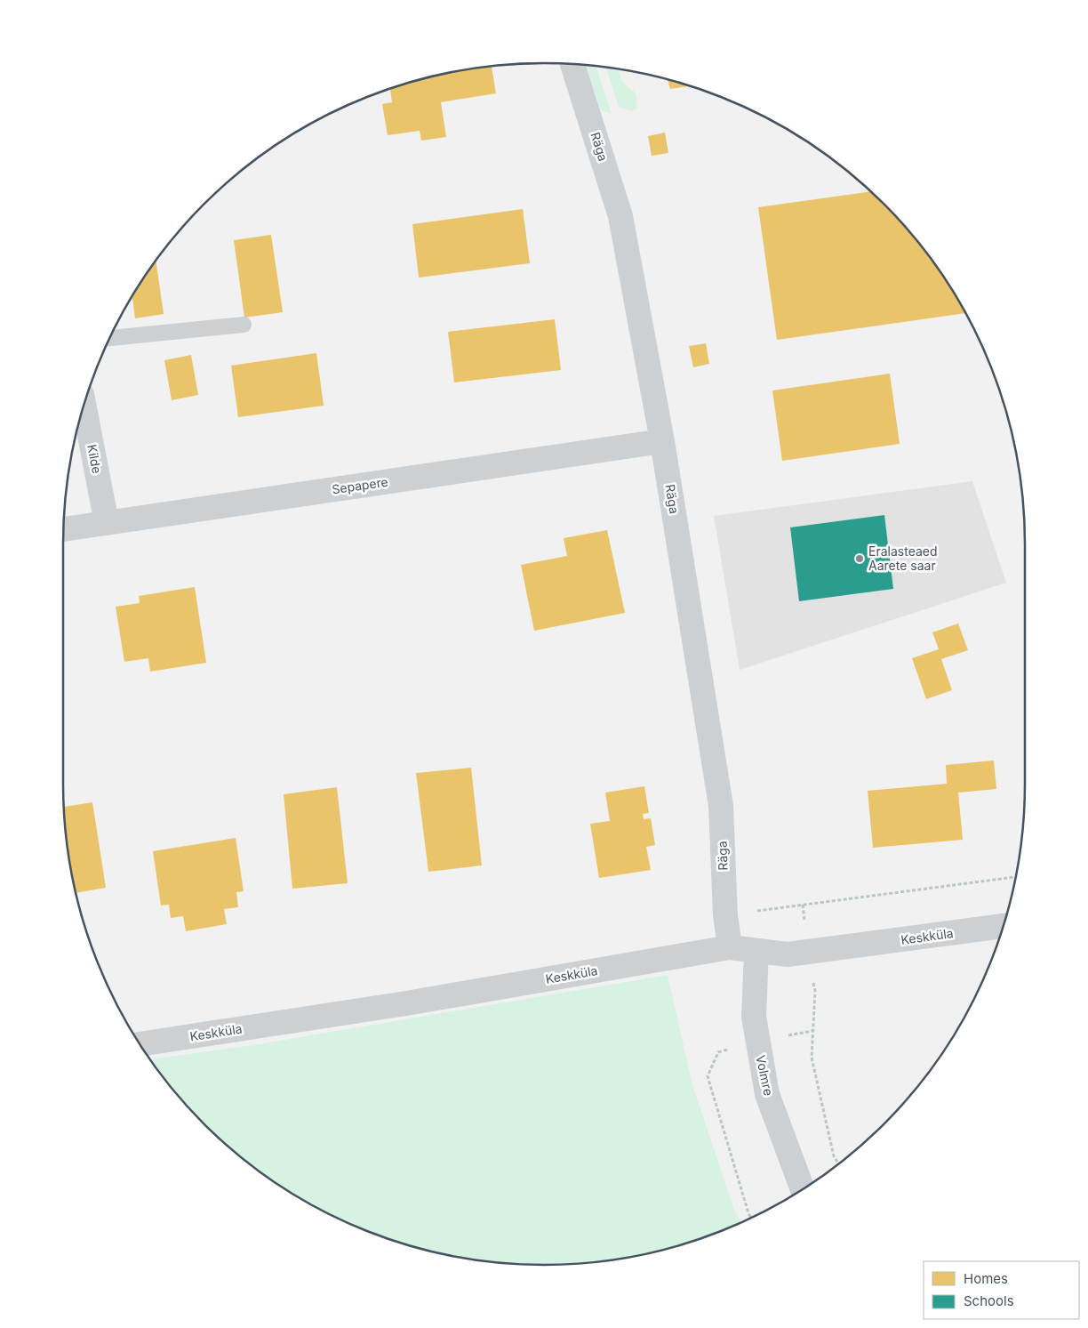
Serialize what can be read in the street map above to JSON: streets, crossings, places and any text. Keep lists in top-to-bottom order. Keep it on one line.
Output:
{"streets":{"street":["Räga","Kilde","Sepapere","Keskküla","Volmre"]},"crossings":[["Räga","Sepapere"],["Räga","Keskküla"],["Kilde","Sepapere"],["Keskküla","Volmre"]],"places":["Eralasteaed Aarete saar"],"legend":["Homes","Schools"]}
